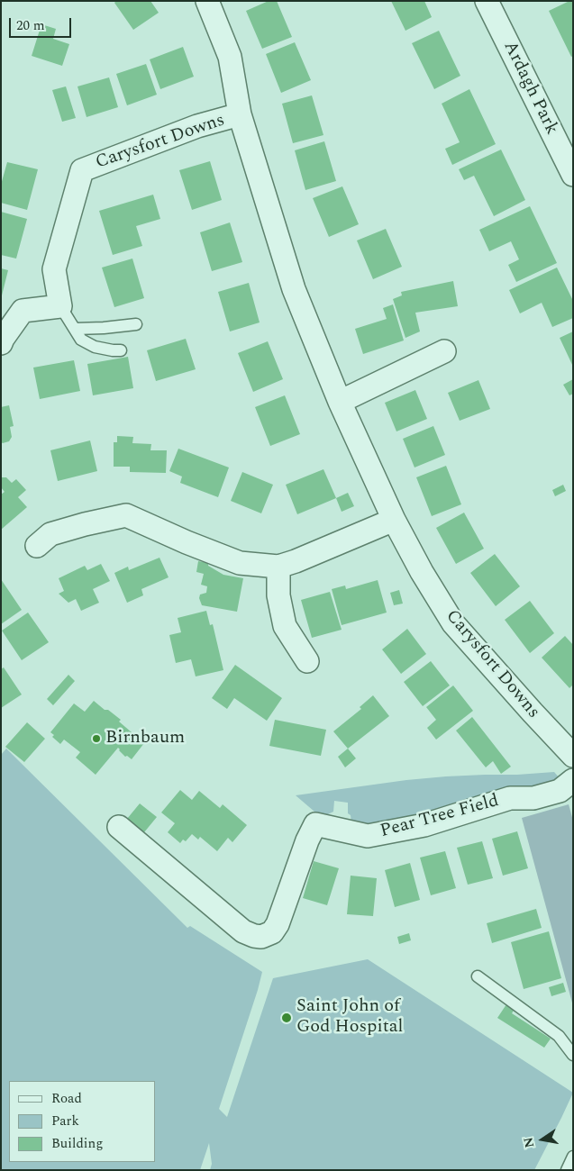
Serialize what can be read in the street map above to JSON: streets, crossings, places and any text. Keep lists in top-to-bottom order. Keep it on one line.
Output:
{"streets":{"street":["Ardagh Park","Carysfort Downs","Pear Tree Field"]},"places":["Birnbaum","Saint John of God Hospital"],"legend":["Road","Park","Building"],"scale_bar":"20 m","north":"left"}
